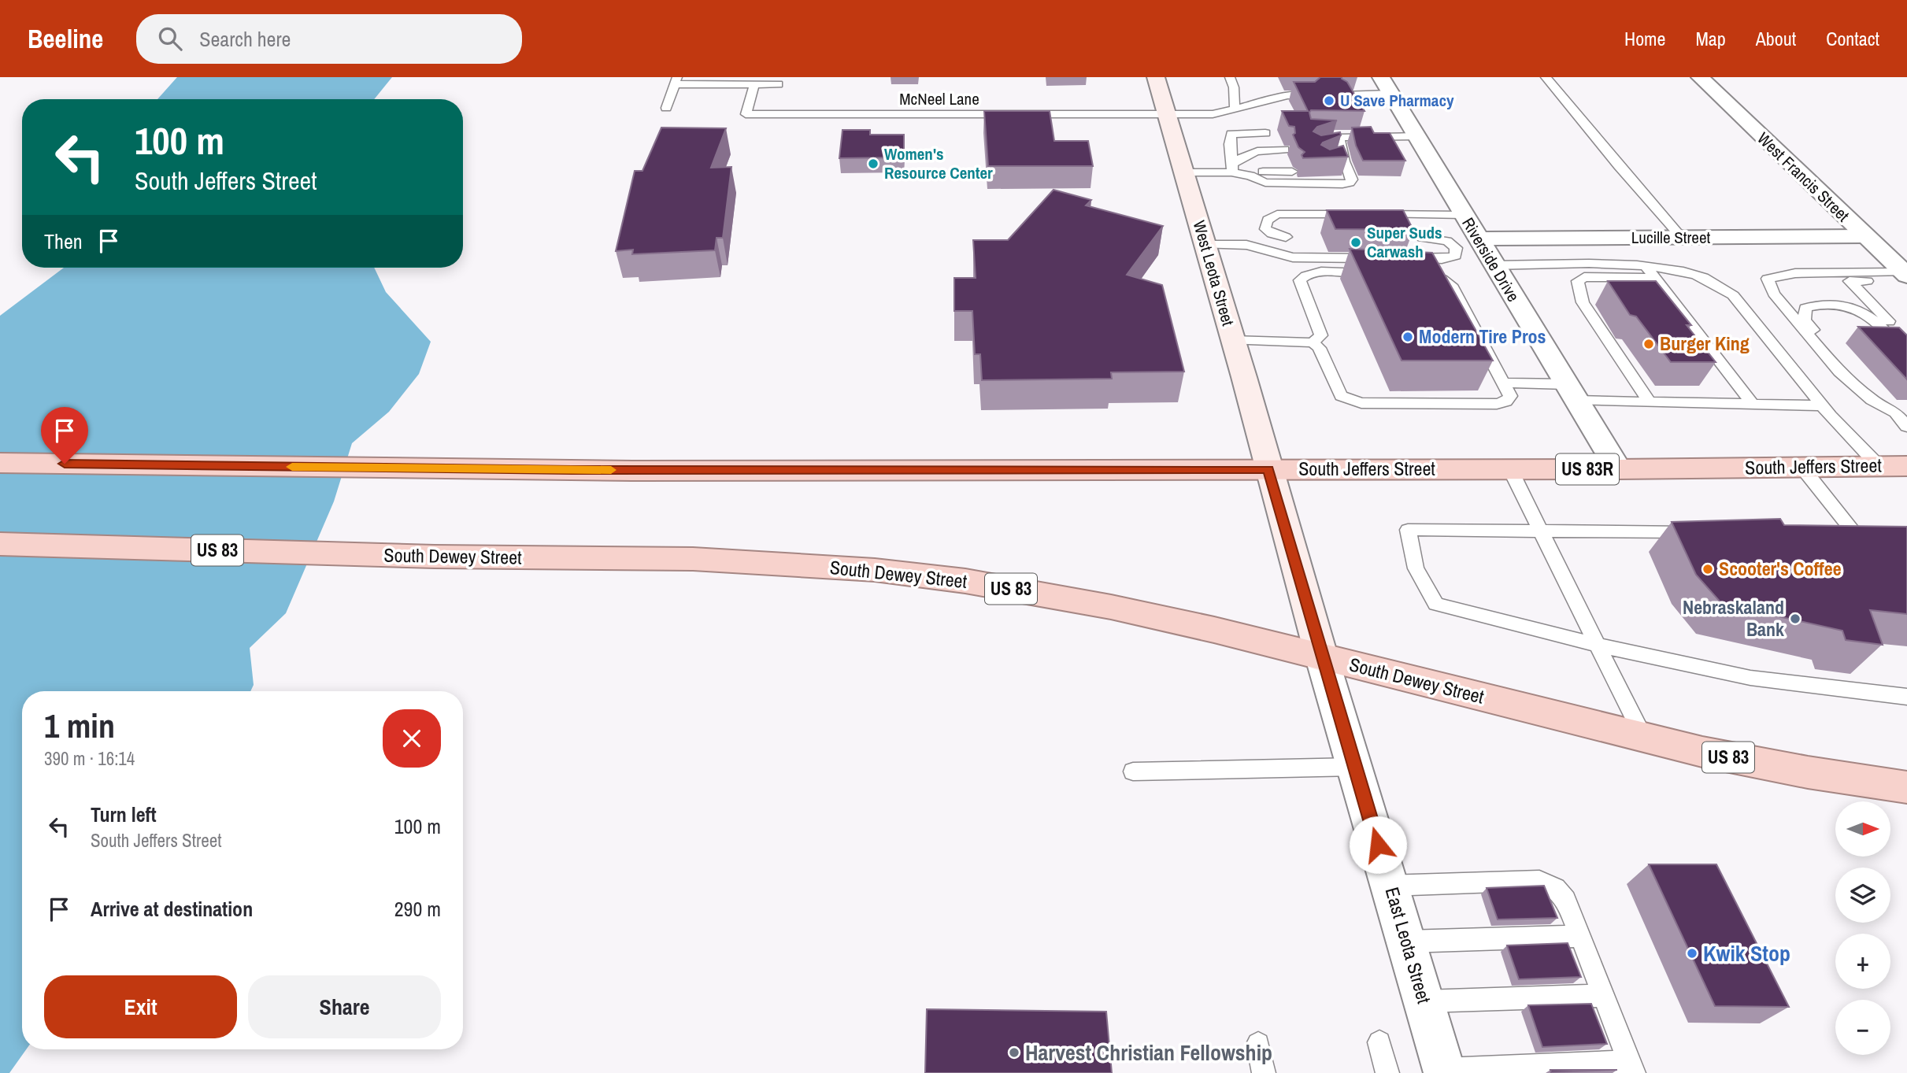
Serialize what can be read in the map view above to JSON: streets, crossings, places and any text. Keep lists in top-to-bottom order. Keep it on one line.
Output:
{"streets":{"highway":["South Jeffers Street","US 83R","US 83","South Dewey Street"],"main road":["West Leota Street","East Leota Street"],"street":["West Francis Street","Lucille Street","Riverside Drive"],"lane":["McNeel Lane"]},"crossings":[["McNeel Lane","West Leota Street"],["West Francis Street","Lucille Street"],["Lucille Street","Riverside Drive"],["Riverside Drive","South Jeffers Street"],["West Leota Street","South Jeffers Street"],["West Leota Street","East Leota Street"],["South Jeffers Street","East Leota Street"],["South Dewey Street","East Leota Street"]],"places":["U Save Pharmacy","Women's Resource Center","Super Suds Carwash","Modern Tire Pros","Burger King","Scooter's Coffee","Nebraskaland Bank","Kwik Stop","Harvest Christian Fellowship"],"north":"right","page":{"header":"Beeline","search":"Search here","nav":["Home","Map","About","Contact"],"turn":["100 m","South Jeffers Street"],"then":"Then","heading":["1 min","390 m · 16:14"],"list":[{"name":"Turn left","note":"South Jeffers Street","value":"100 m"},{"name":"Arrive at destination","value":"290 m"}],"map_buttons":["+","−"],"buttons":["Exit","Share"]}}
